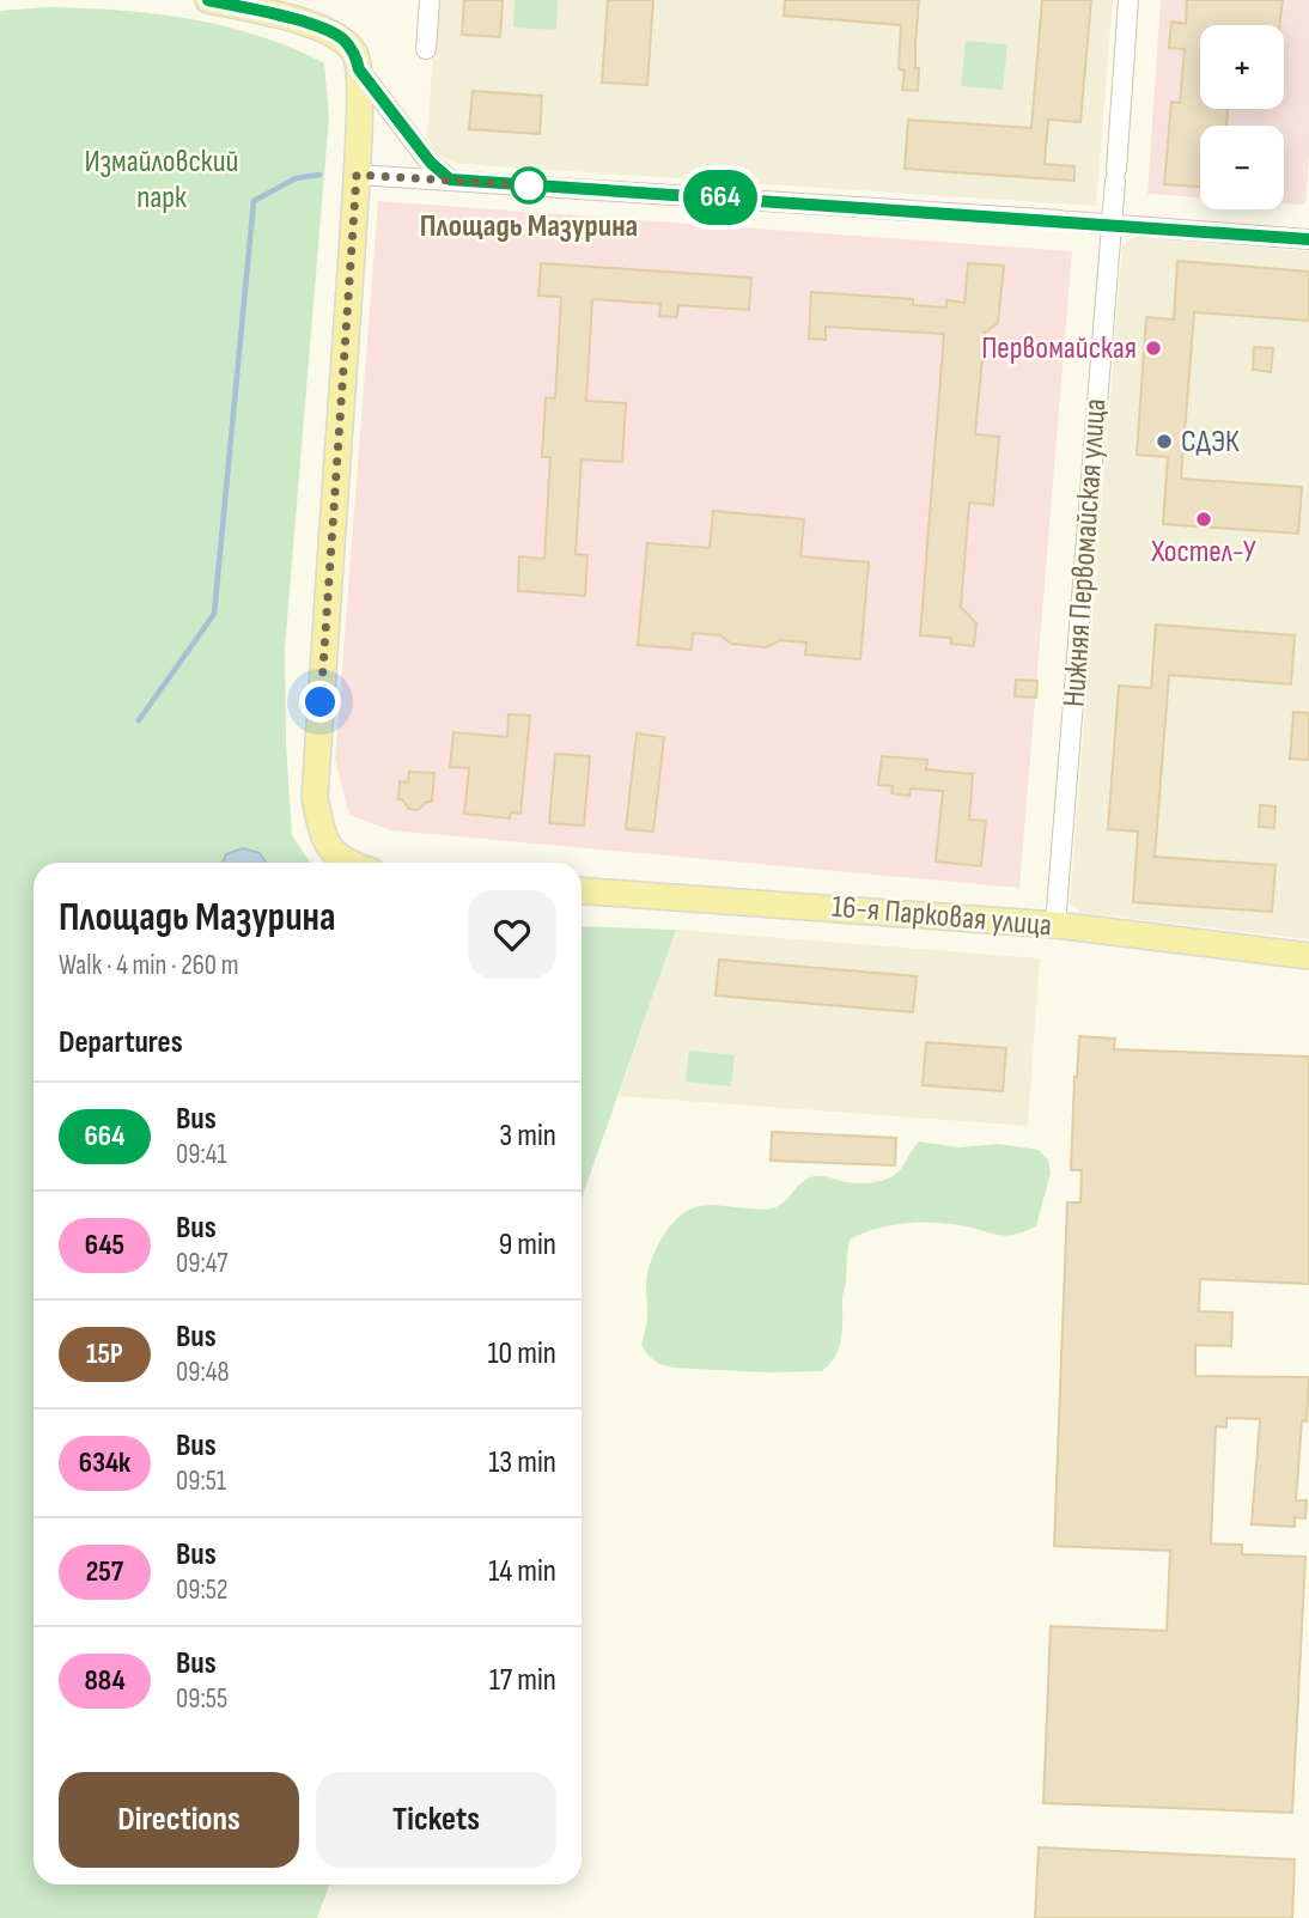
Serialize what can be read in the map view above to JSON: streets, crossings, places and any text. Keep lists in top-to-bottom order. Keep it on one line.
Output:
{"streets":{"main road":["16-я Парковая улица"],"street":["Нижняя Первомайская улица"]},"crossings":[["Нижняя Первомайская улица","16-я Парковая улица"]],"parks":["Измайловский парк"],"places":["Площадь Мазурина","Первомайская","СДЭК","Хостел-У"],"lines":["bus line 664"],"page":{"on_map":"664","map_buttons":["+","−"],"heading":[["Площадь Мазурина","Walk · 4 min · 260 m"],"Departures"],"list":[{"mark":"664","name":"Bus","note":"09:41","value":"3 min"},{"mark":"645","name":"Bus","note":"09:47","value":"9 min"},{"mark":"15Р","name":"Bus","note":"09:48","value":"10 min"},{"mark":"634к","name":"Bus","note":"09:51","value":"13 min"},{"mark":"257","name":"Bus","note":"09:52","value":"14 min"},{"mark":"884","name":"Bus","note":"09:55","value":"17 min"}],"buttons":["Directions","Tickets"]}}
